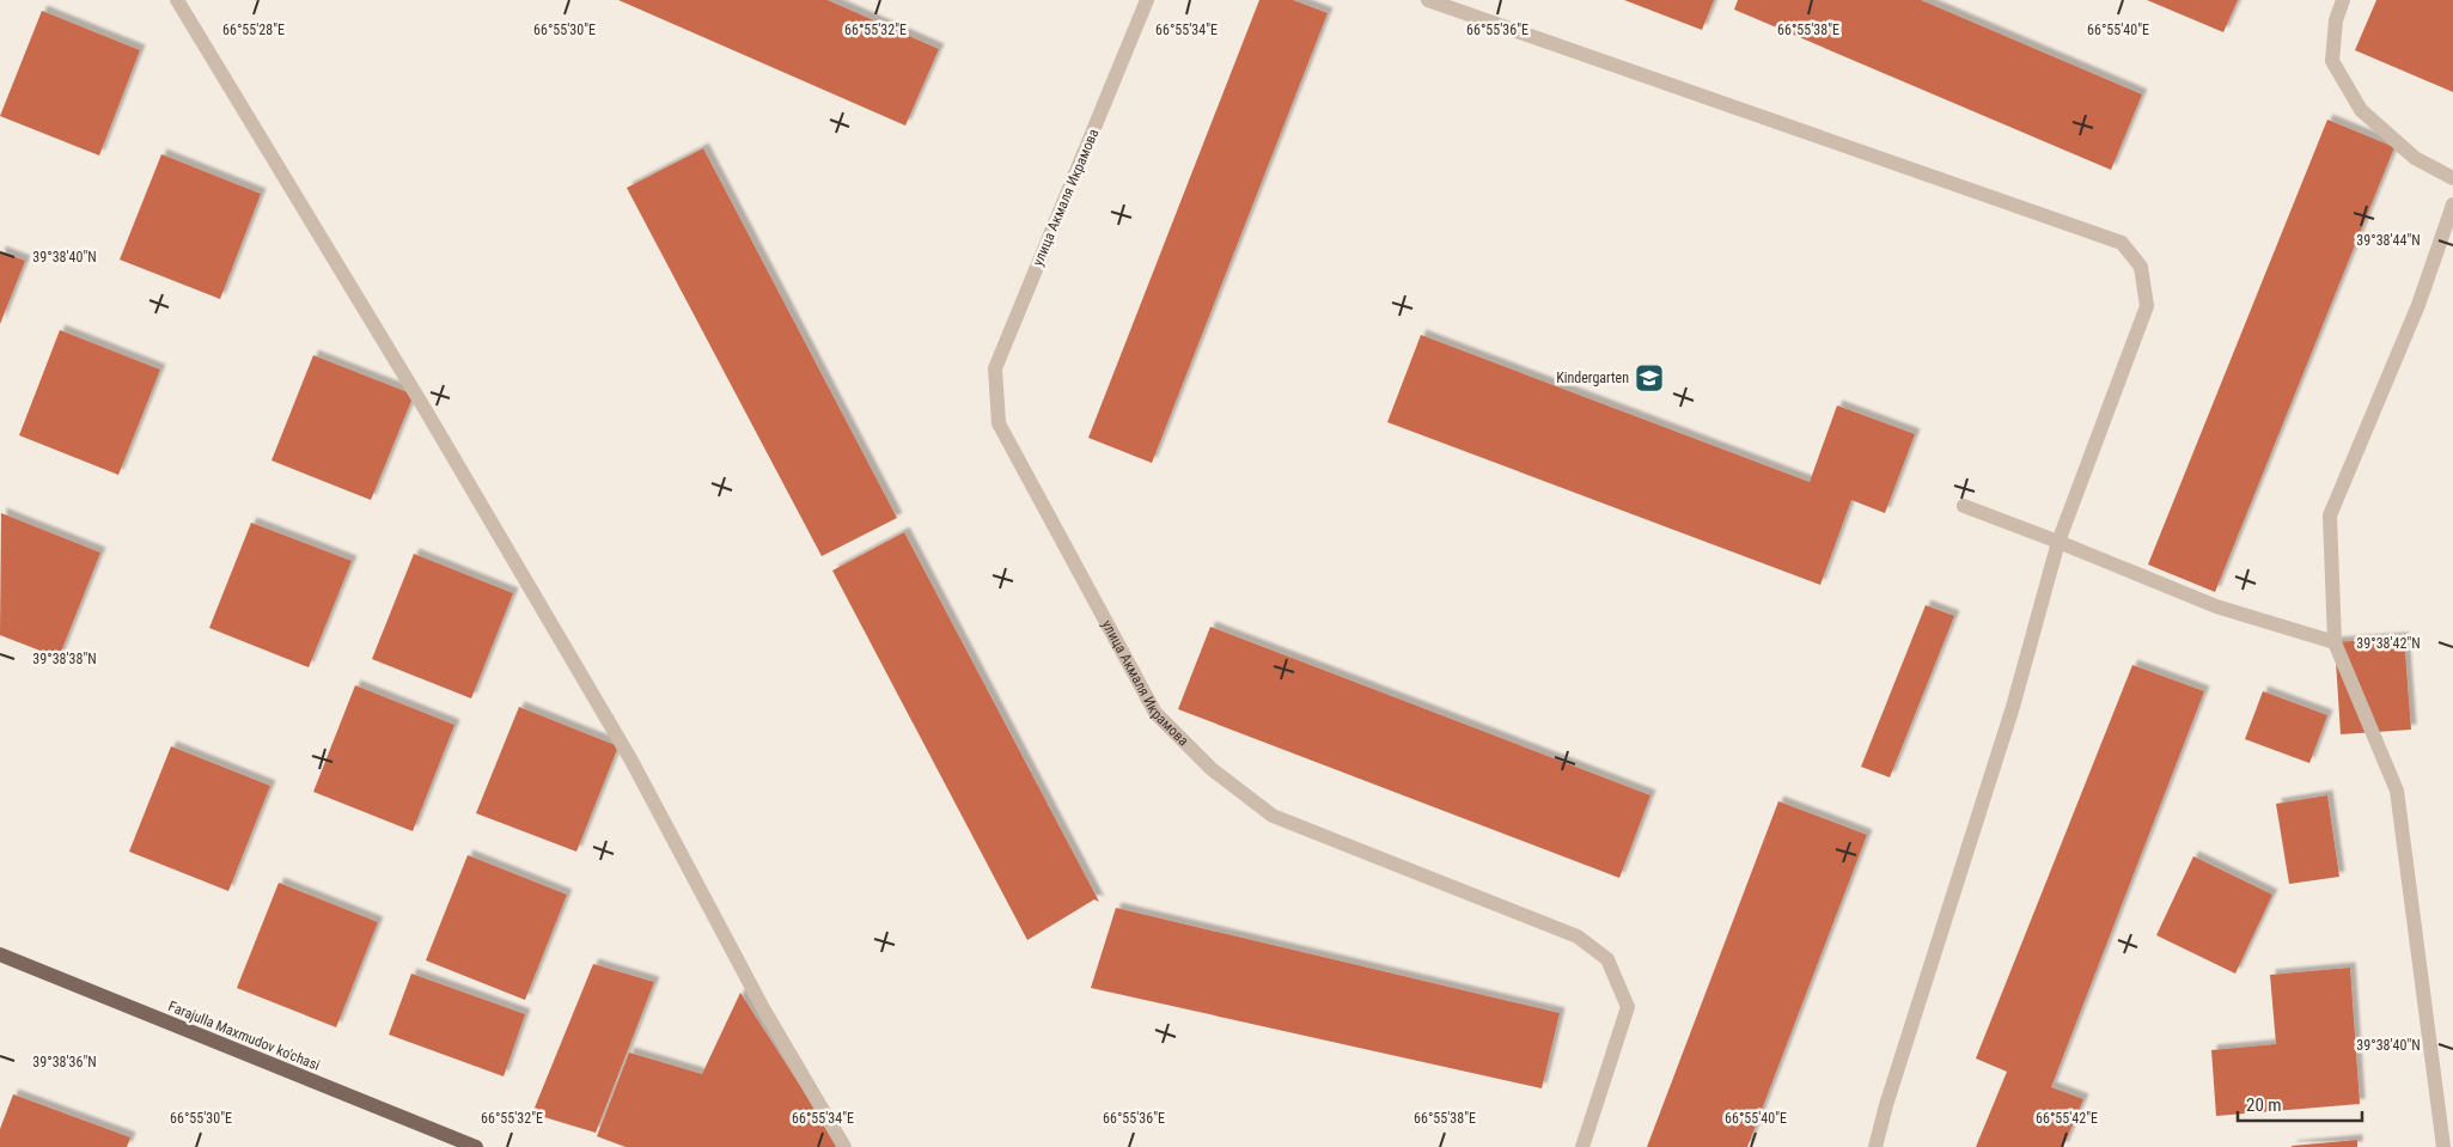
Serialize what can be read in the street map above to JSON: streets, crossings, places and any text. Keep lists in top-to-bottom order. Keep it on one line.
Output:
{"streets":{"main road":["Farajulla Maxmudov ko'chasi"],"street":["улица Акмаля Икрамова"]},"places":{"school or university":["Kindergarten"]},"scale_bar":"20 m","coordinates":["66°55'28\"E","66°55'30\"E","66°55'32\"E","66°55'34\"E","66°55'36\"E","66°55'38\"E","66°55'40\"E","39°38'44\"N","39°38'40\"N","39°38'42\"N","39°38'38\"N","39°38'36\"N","66°55'42\"E"]}
